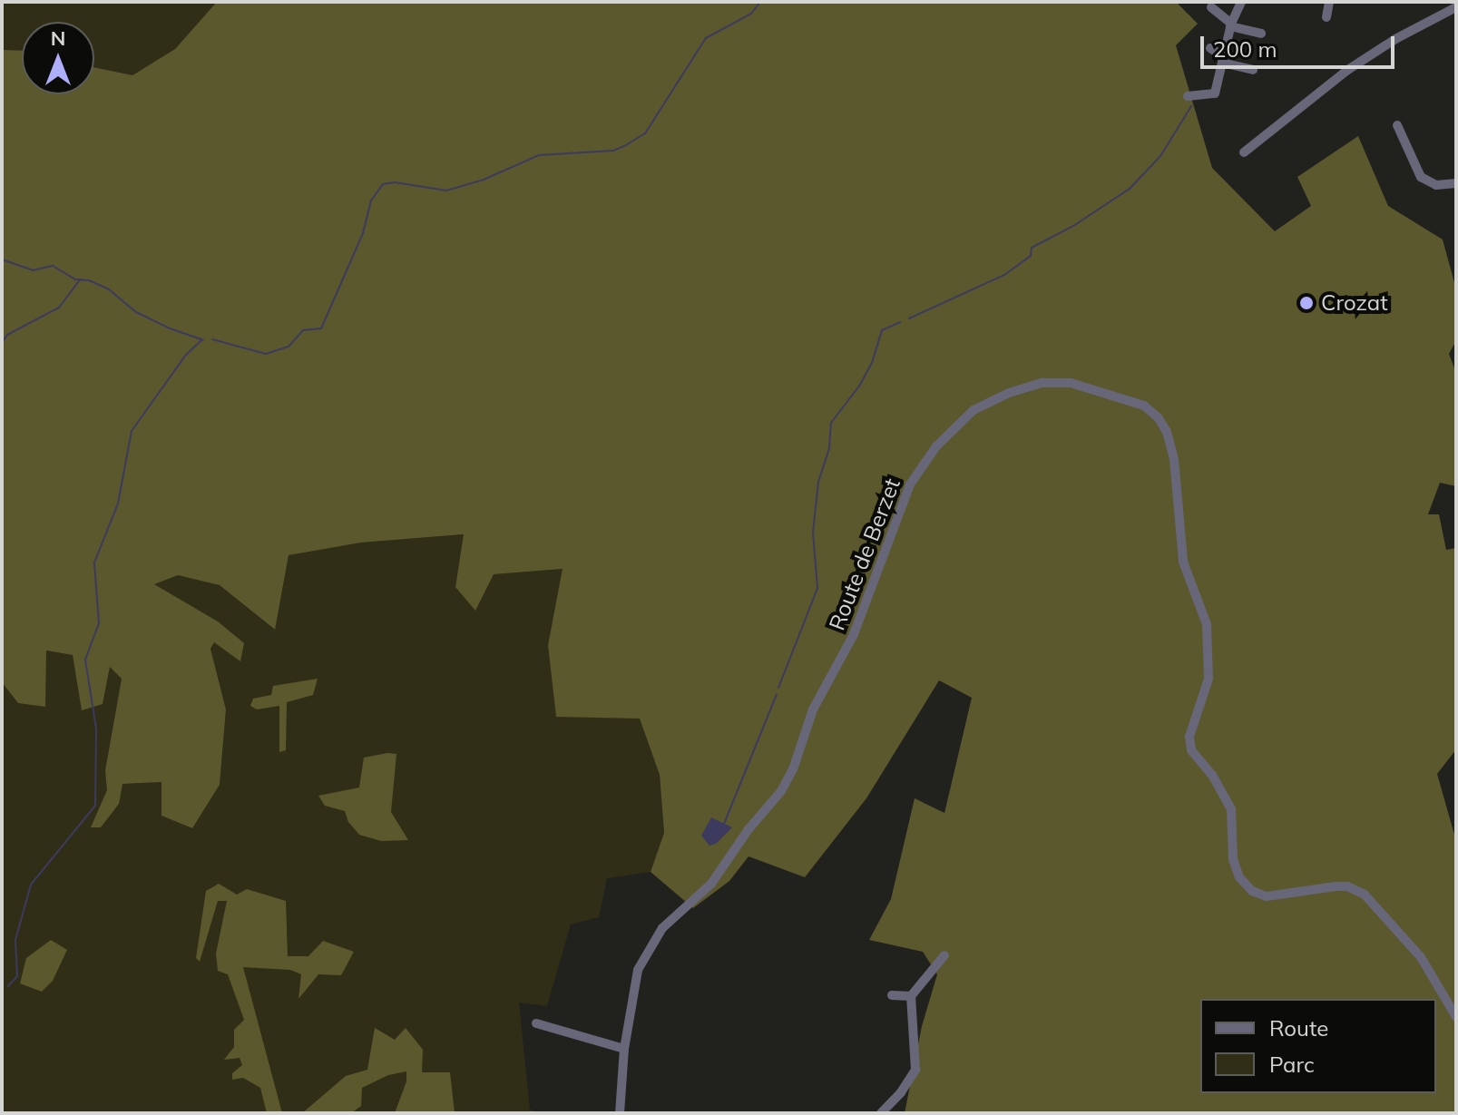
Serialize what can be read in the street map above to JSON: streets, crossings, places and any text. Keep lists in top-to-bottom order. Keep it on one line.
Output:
{"streets":{"street":["Route de Berzet"]},"places":["Crozat"],"legend":["Route","Parc"],"scale_bar":"200 m","north":"top"}
